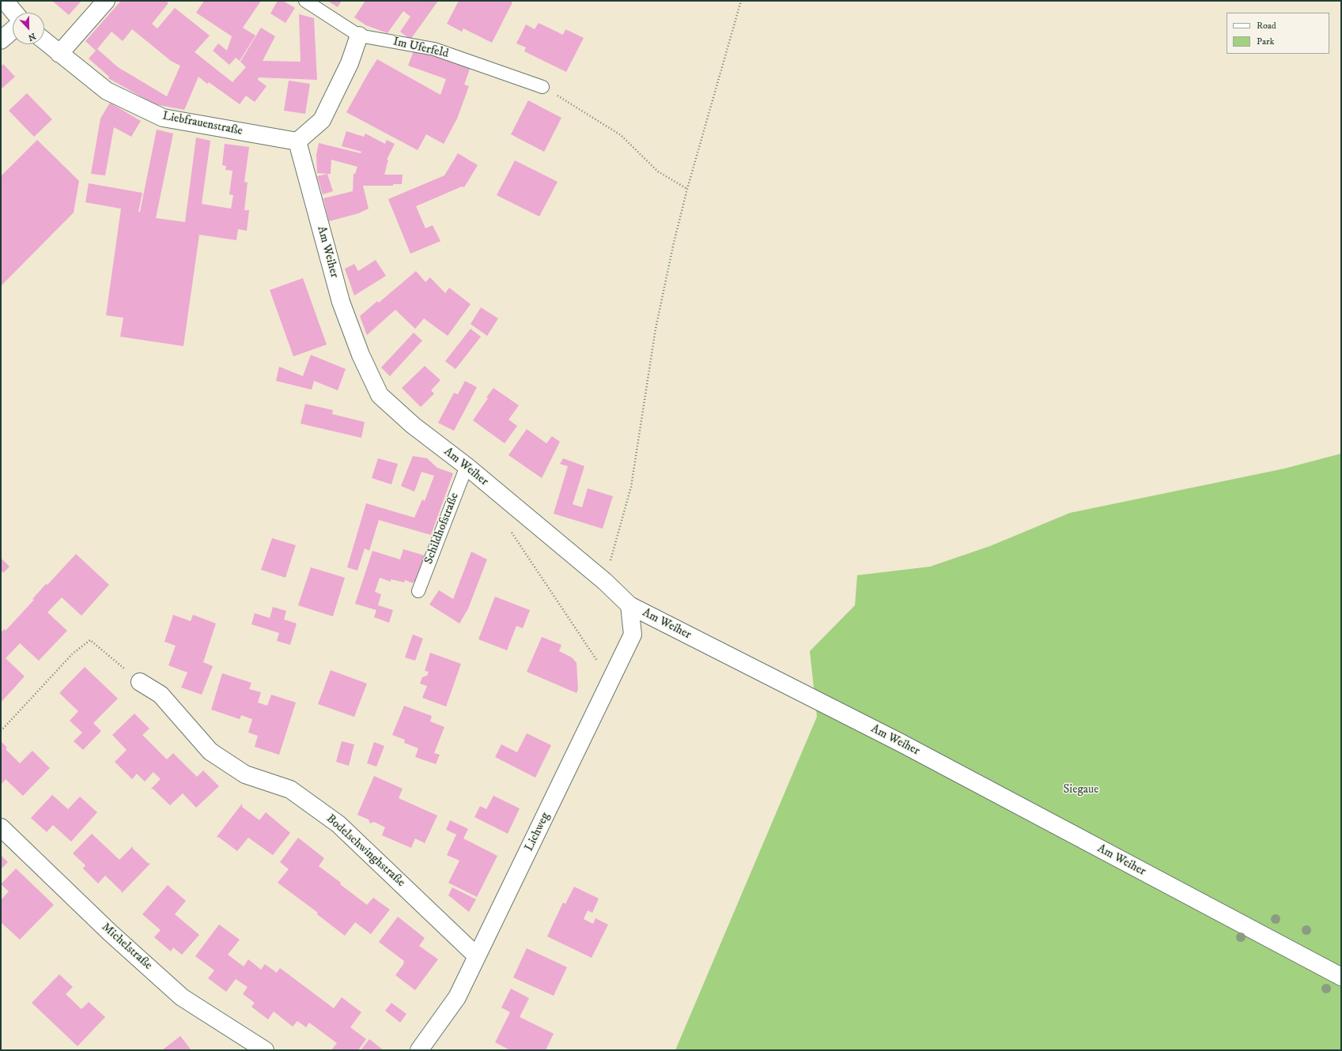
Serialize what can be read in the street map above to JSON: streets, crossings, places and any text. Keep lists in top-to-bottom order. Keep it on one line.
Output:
{"streets":{"street":["Liebfrauenstraße","Am Weiher","Lichweg","Bodelschwinghstraße","Michelstraße"],"lane":["Im Uferfeld","Schildhofstraße"]},"crossings":[["Liebfrauenstraße","Am Weiher"],["Am Weiher","Schildhofstraße"],["Am Weiher","Lichweg"],["Lichweg","Bodelschwinghstraße"]],"parks":["Siegaue"],"legend":["Road","Park"],"north":"bottom"}
